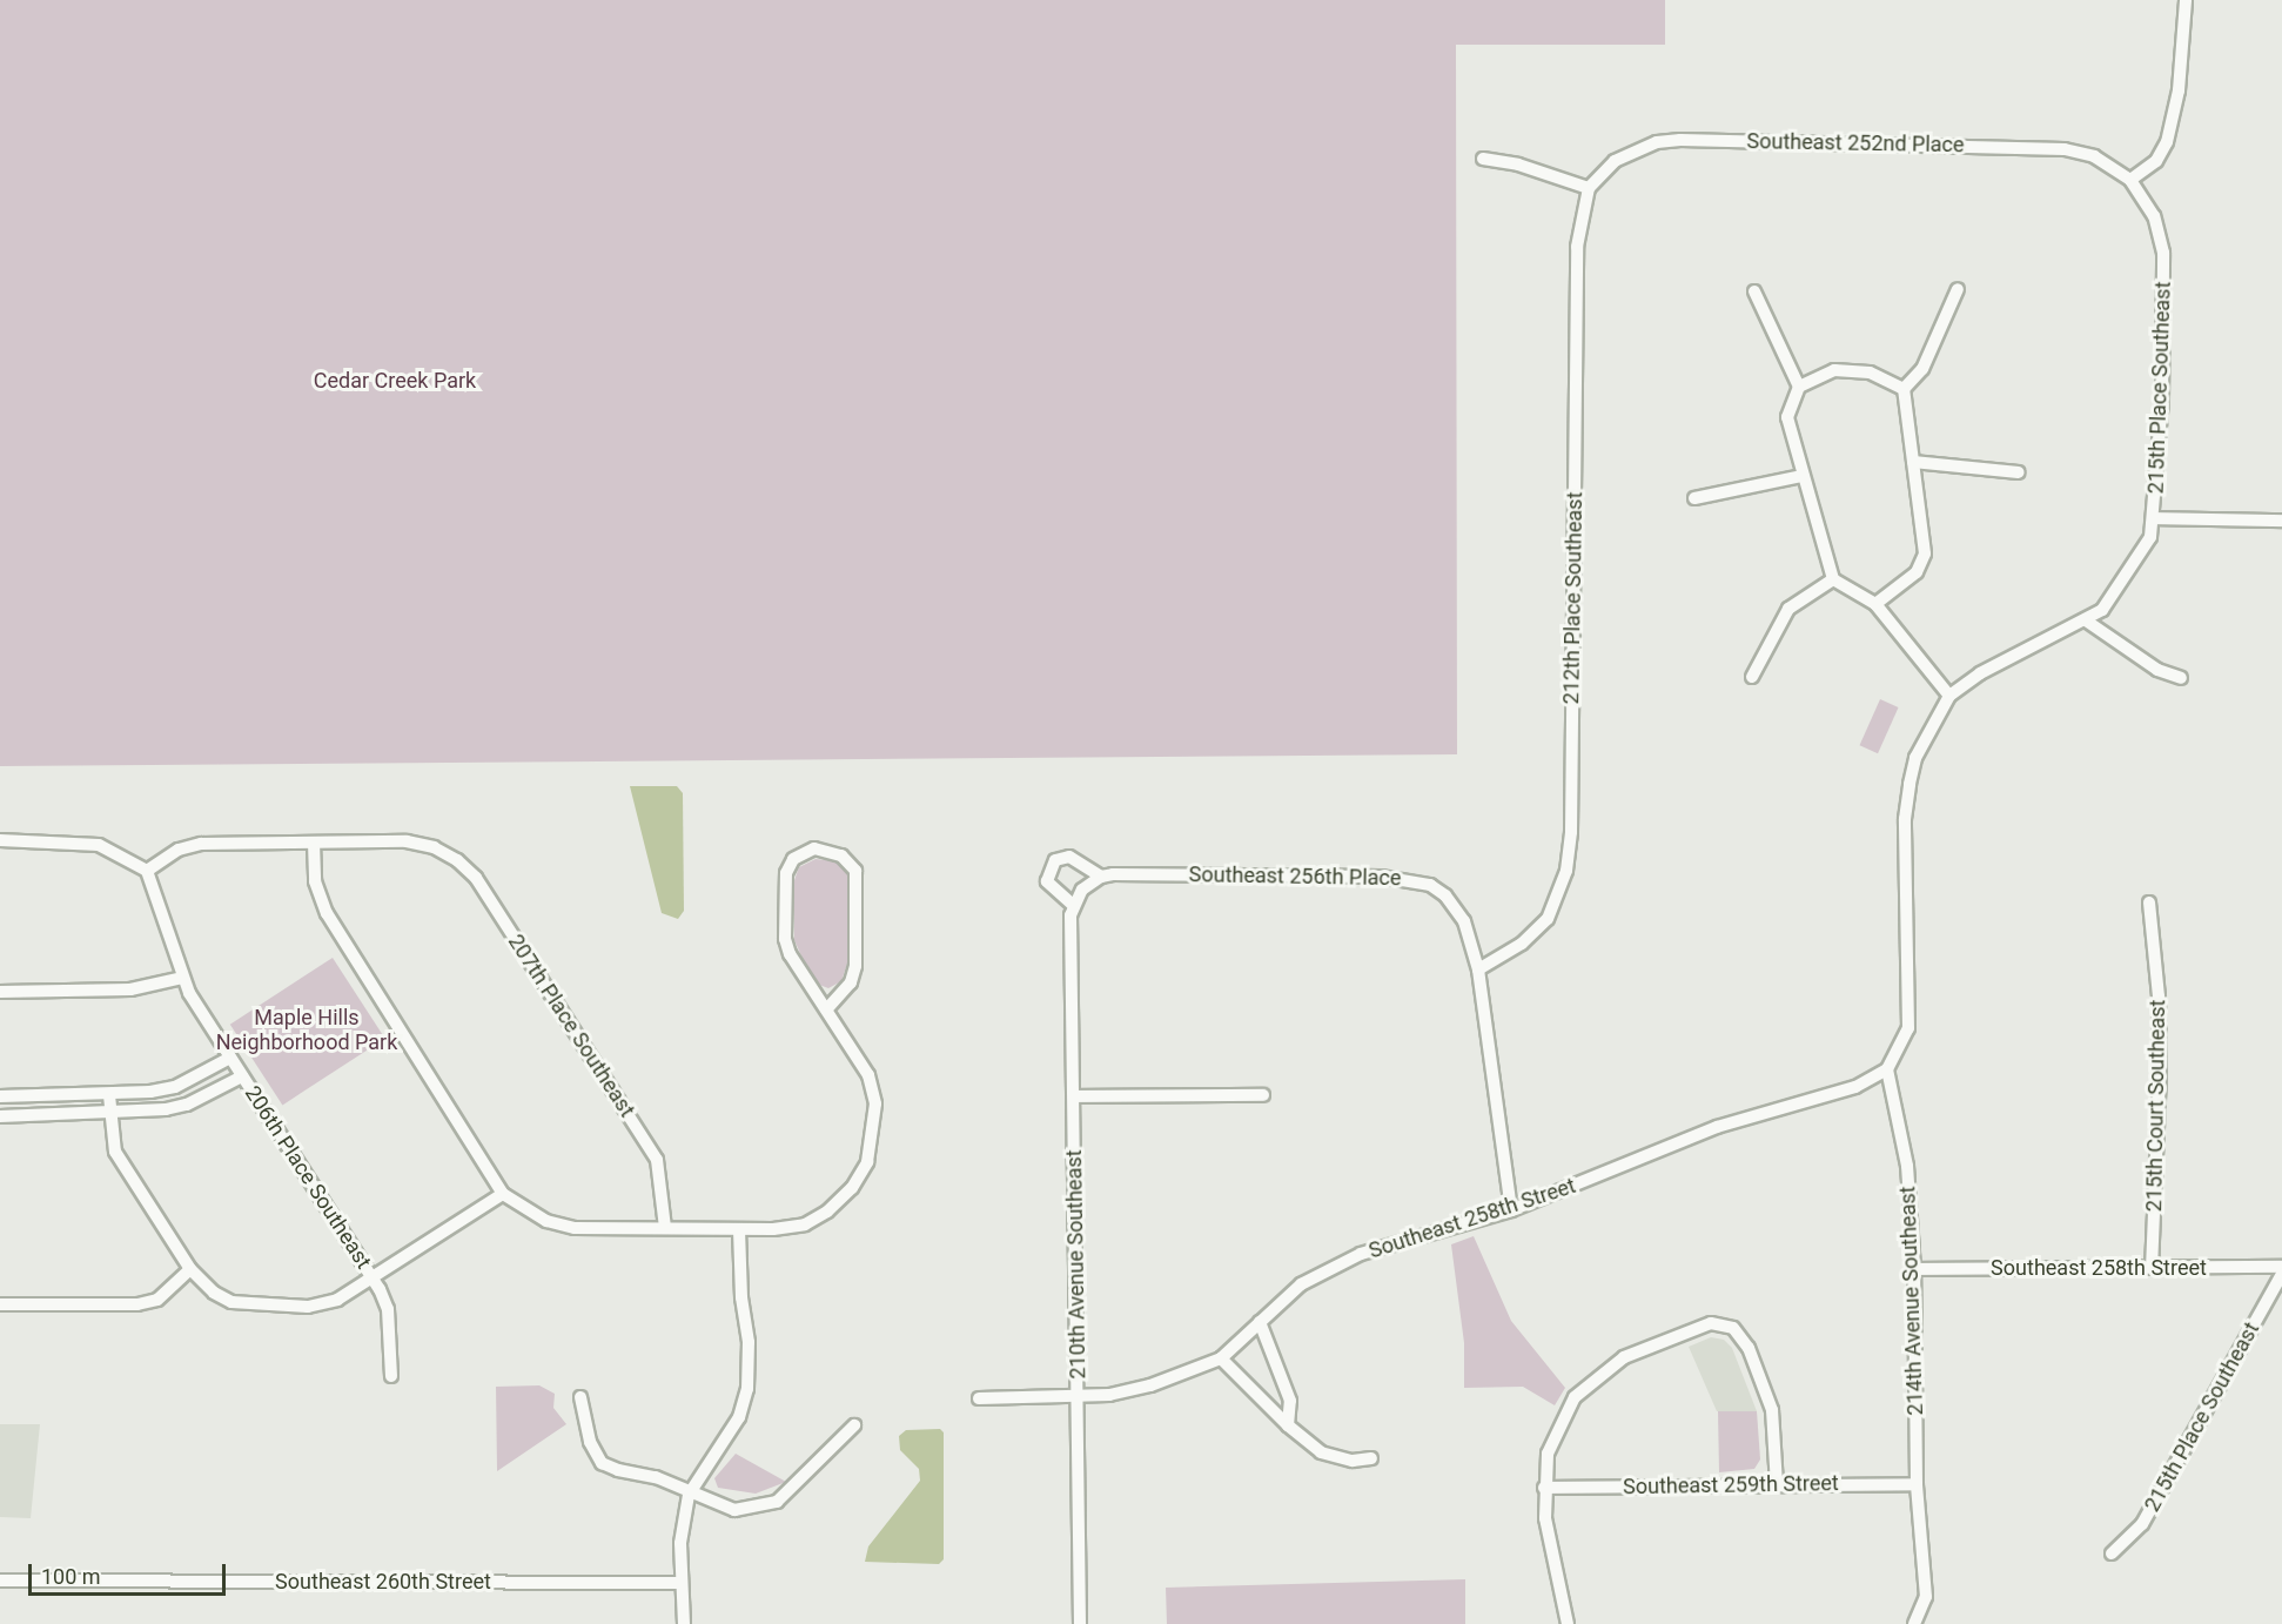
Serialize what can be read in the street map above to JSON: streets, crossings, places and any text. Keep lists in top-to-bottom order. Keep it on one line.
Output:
{"streets":{"street":["Southeast 252nd Place","215th Place Southeast","212th Place Southeast","Southeast 256th Place","207th Place Southeast","215th Court Southeast","206th Place Southeast","Southeast 258th Street","210th Avenue Southeast","214th Avenue Southeast","Southeast 259th Street","Southeast 260th Street"]},"crossings":[["Southeast 252nd Place","215th Place Southeast"],["Southeast 252nd Place","212th Place Southeast"],["212th Place Southeast","Southeast 256th Place"],["Southeast 256th Place","Southeast 258th Street"],["215th Court Southeast","Southeast 258th Street"],["Southeast 258th Street","210th Avenue Southeast"],["Southeast 258th Street","214th Avenue Southeast"],["214th Avenue Southeast","Southeast 259th Street"]],"parks":["Cedar Creek Park","Maple Hills Neighborhood Park"],"scale_bar":"100 m"}
